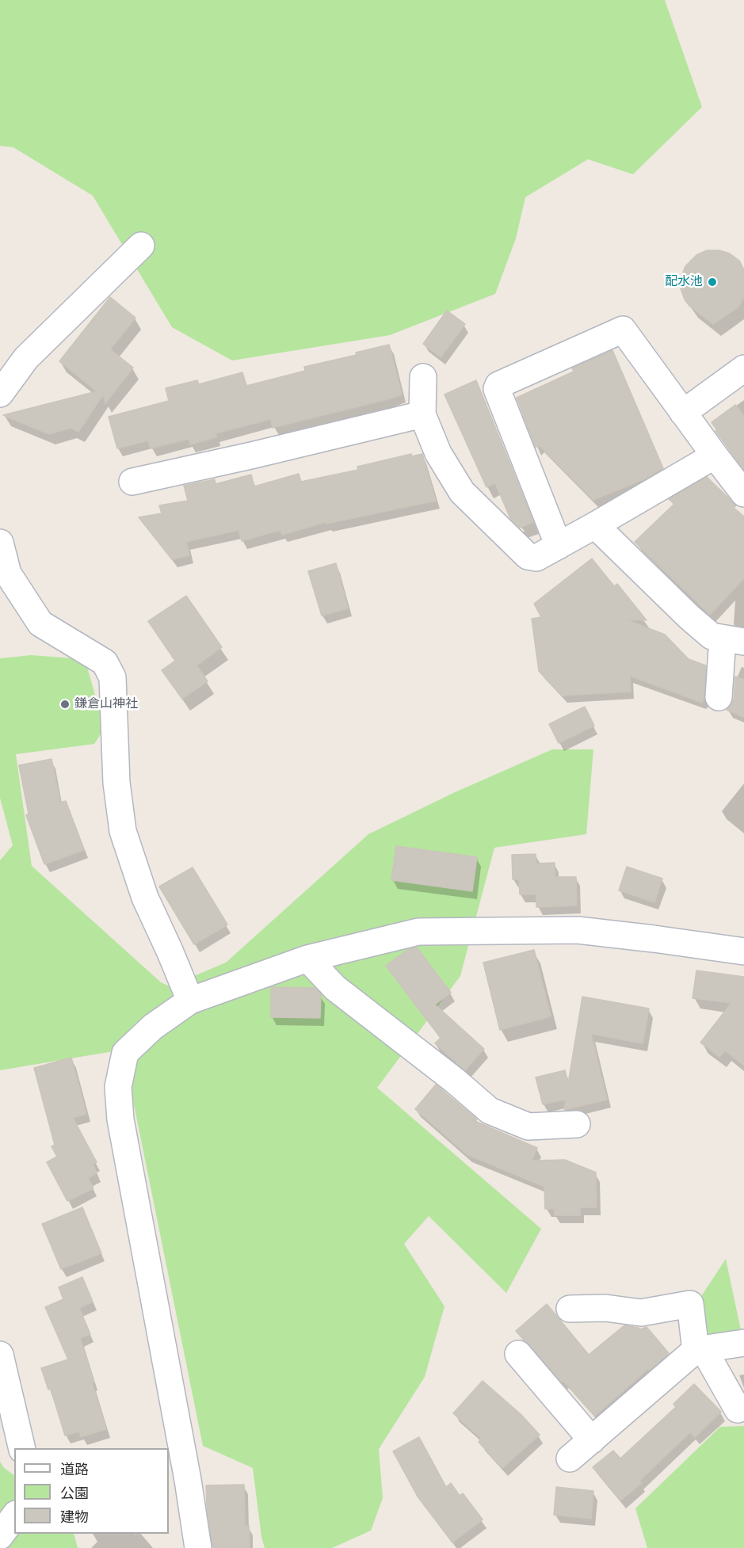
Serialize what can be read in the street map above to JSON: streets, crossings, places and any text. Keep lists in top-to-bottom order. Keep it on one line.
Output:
{"places":["配水池","鎌倉山神社"],"legend":["道路","公園","建物"]}
